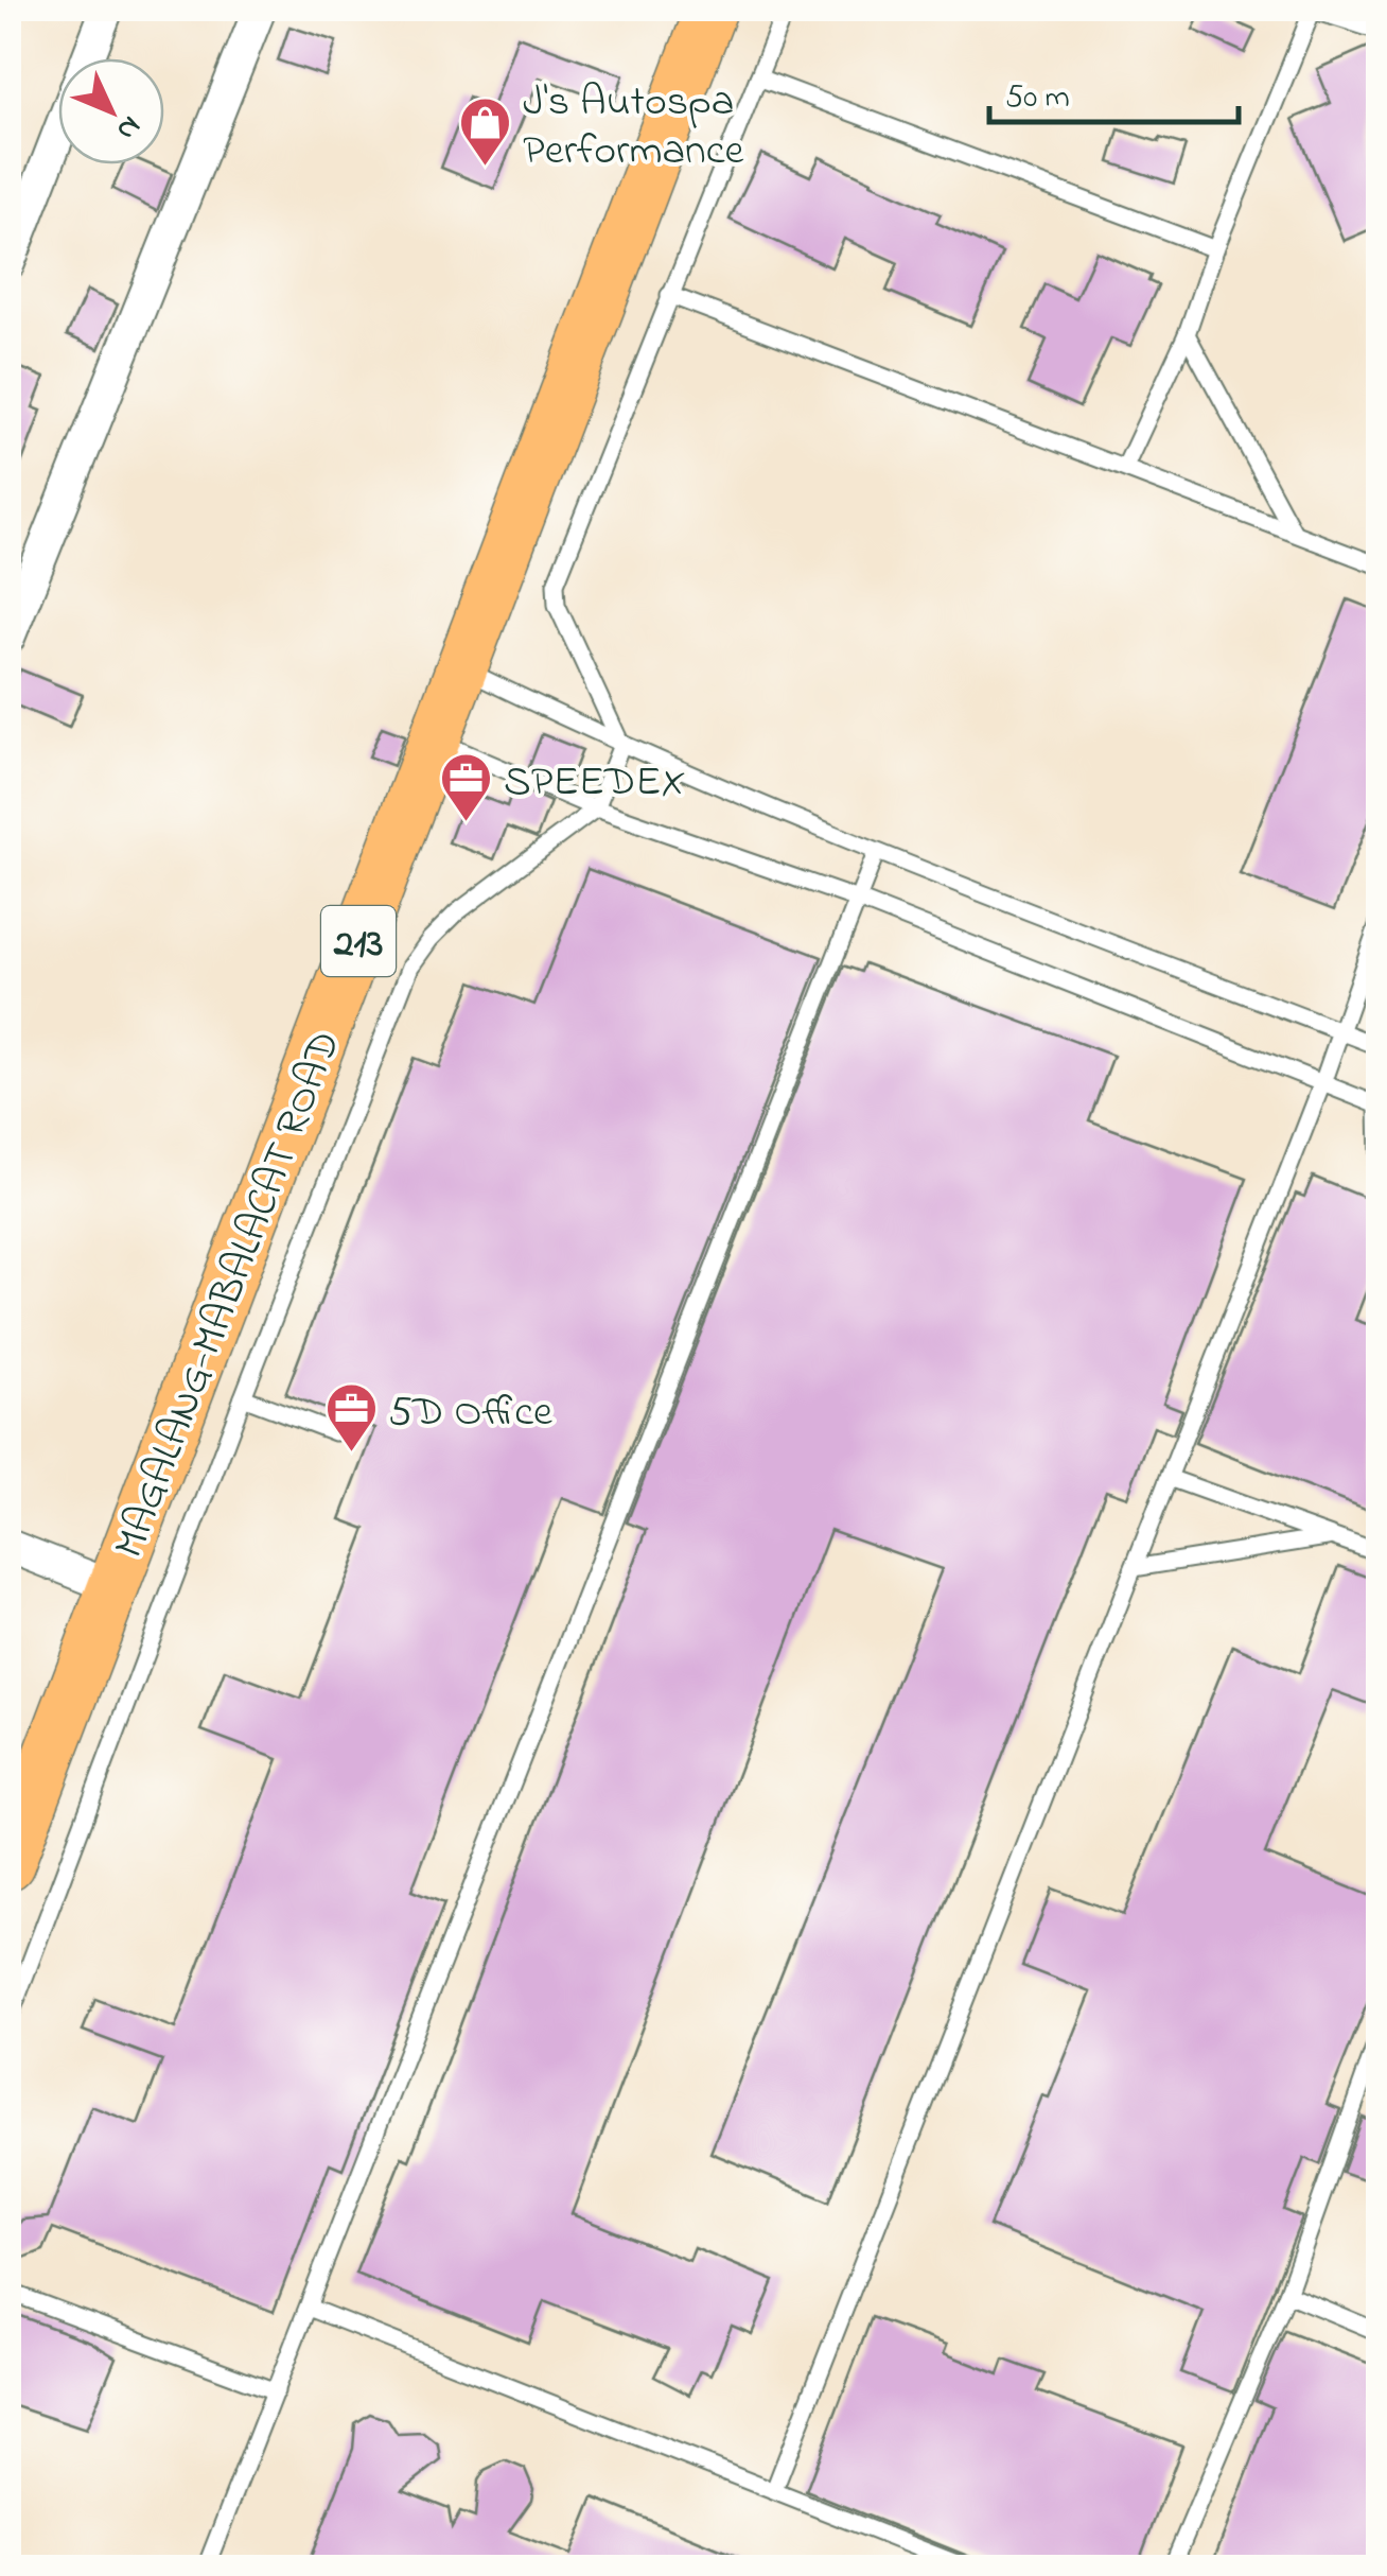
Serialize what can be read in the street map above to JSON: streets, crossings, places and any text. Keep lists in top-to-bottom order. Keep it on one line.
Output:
{"streets":{"main road":["213","MAGALANG-MABALACAT ROAD"]},"places":{"shop":["J's Autospa Performance"],"office":["SPEEDEX","5D Office"]},"scale_bar":"50 m","north":"bottom right"}
